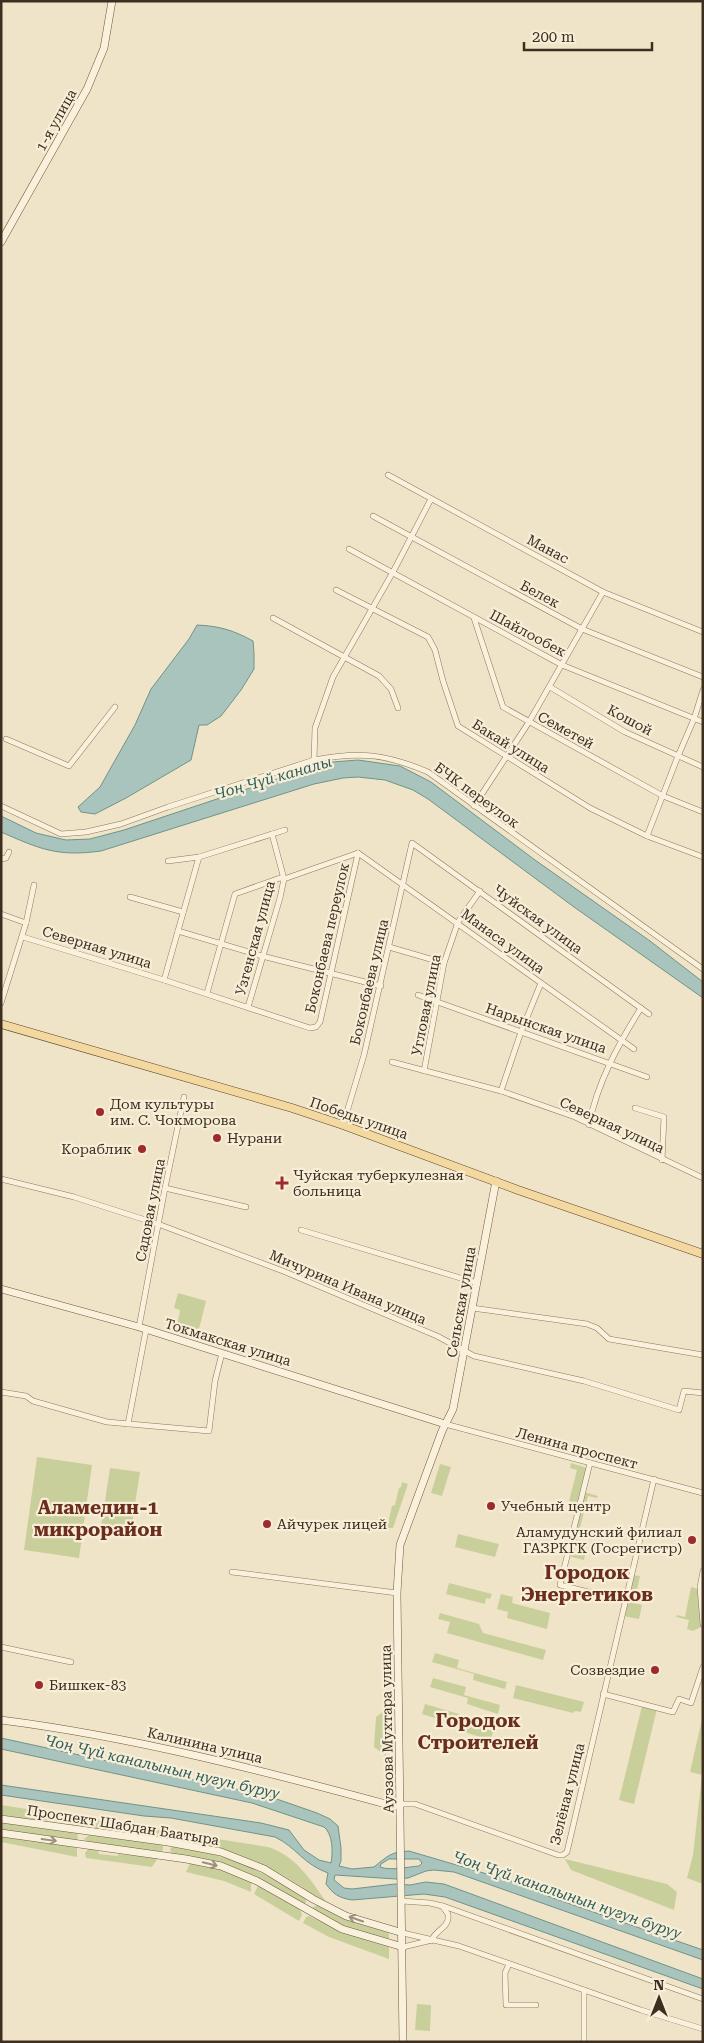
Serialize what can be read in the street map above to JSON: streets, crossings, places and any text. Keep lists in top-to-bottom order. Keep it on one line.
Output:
{"streets":{"main road":["1-я улица","Победы улица","Сельская улица","Токмакская улица","Ауэзова Мухтара улица","Калинина улица","Проспект Шабдан Баатыра"],"street":["Манас","Белек","Шайлообек","Кошой","Семетей","Бакай улица","БЧК переулок","Чуйская улица","Узгенская улица","Боконбаева переулок","Манаса улица","Северная улица","Боконбаева улица","Угловая улица","Нарынская улица","Садовая улица","Мичурина Ивана улица","Ленина проспект","Зелёная улица"]},"crossings":[["Шайлообек","Семетей"],["Чуйская улица","Боконбаева улица"],["Чуйская улица","Угловая улица"],["Узгенская улица","Северная улица"],["Боконбаева переулок","Манаса улица"],["Боконбаева переулок","Северная улица"],["Манаса улица","Боконбаева улица"],["Манаса улица","Угловая улица"],["Северная улица","Угловая улица"],["Боконбаева улица","Победы улица"],["Угловая улица","Нарынская улица"],["Победы улица","Сельская улица"],["Садовая улица","Мичурина Ивана улица"],["Садовая улица","Токмакская улица"],["Мичурина Ивана улица","Сельская улица"],["Сельская улица","Токмакская улица"],["Сельская улица","Ленина проспект"],["Сельская улица","Ауэзова Мухтара улица"],["Токмакская улица","Ленина проспект"],["Токмакская улица","Ауэзова Мухтара улица"],["Ленина проспект","Ауэзова Мухтара улица"],["Ленина проспект","Зелёная улица"],["Ауэзова Мухтара улица","Калинина улица"],["Ауэзова Мухтара улица","Зелёная улица"],["Ауэзова Мухтара улица","Проспект Шабдан Баатыра"],["Калинина улица","Зелёная улица"]],"districts":["Аламедин-1 микрорайон","Городок Энергетиков","Городок Строителей"],"water":["Чоң Чүй каналы","Чоң Чүй каналынын нугун буруу"],"places":{"other":["Дом культуры им. С. Чокморова","Нурани","Кораблик","Учебный центр","Айчурек лицей","Аламудунский филиал ГАЗРКГК (Госрегистр)","Созвездие","Бишкек-83"],"health":["Чуйская туберкулезная больница"]},"scale_bar":"200 m","north":"top"}
